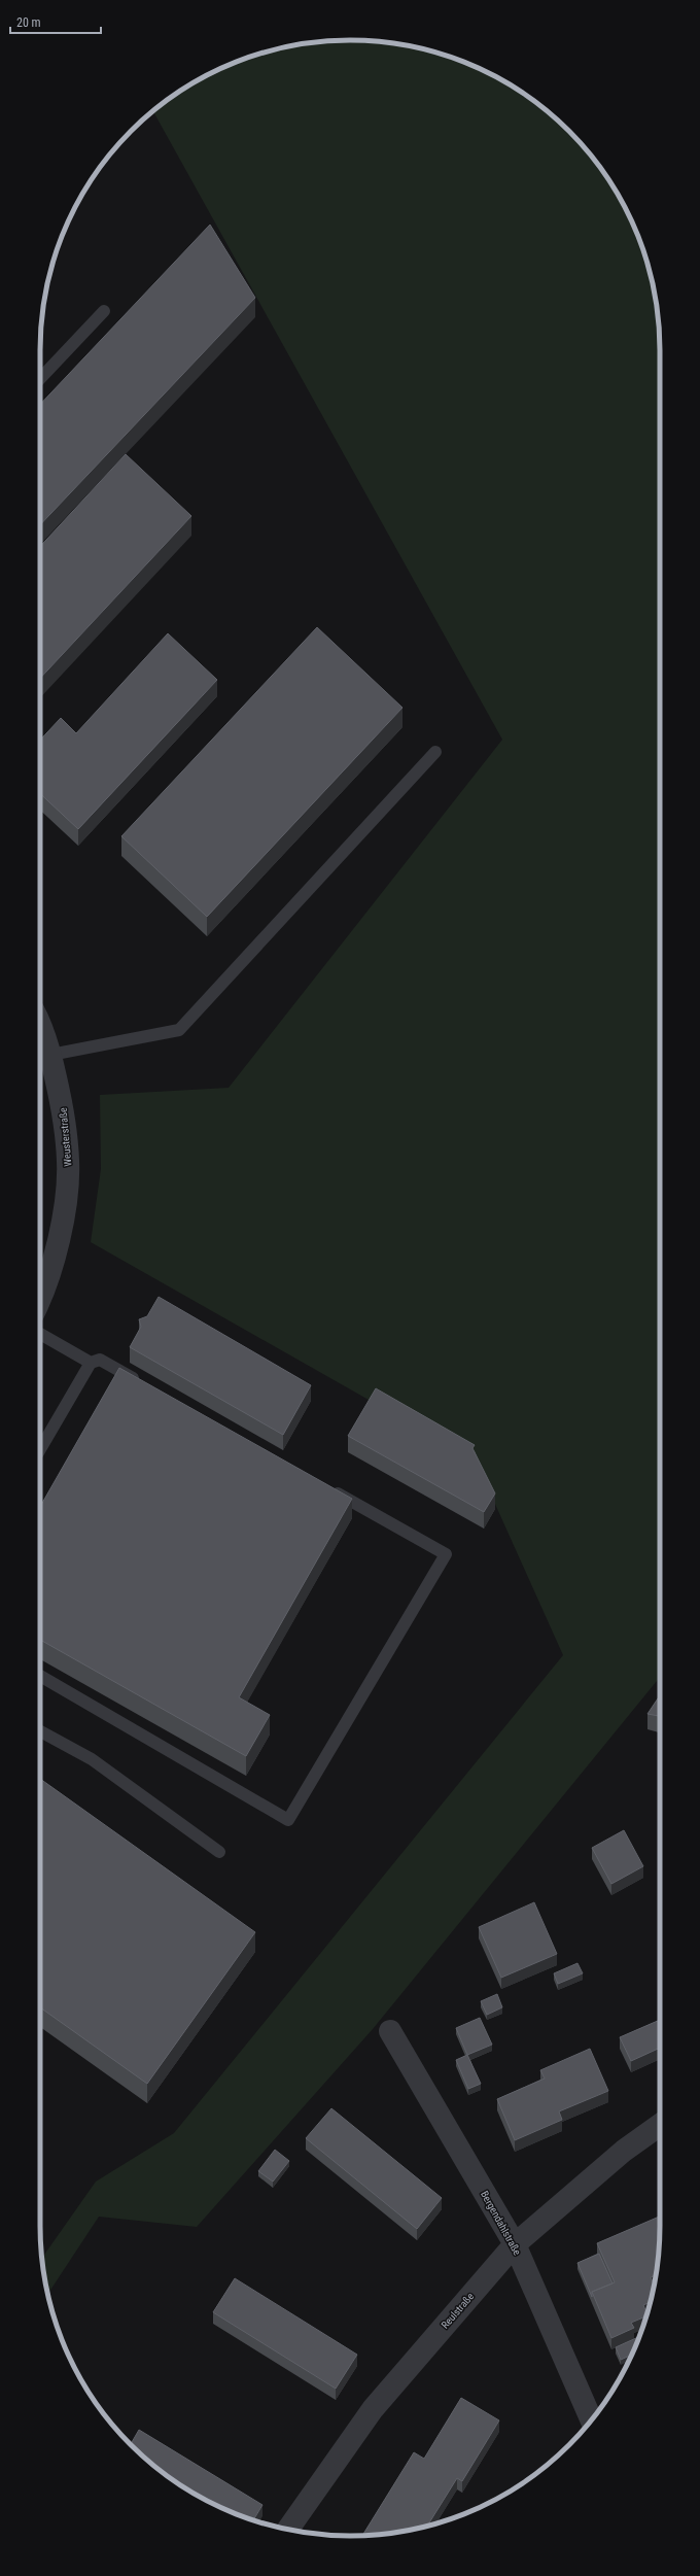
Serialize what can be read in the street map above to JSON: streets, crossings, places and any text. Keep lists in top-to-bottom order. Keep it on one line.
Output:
{"streets":{"street":["Weusterstraße","Bergendahlstraße","Reulstraße"]},"crossings":[["Bergendahlstraße","Reulstraße"]],"scale_bar":"20 m"}
